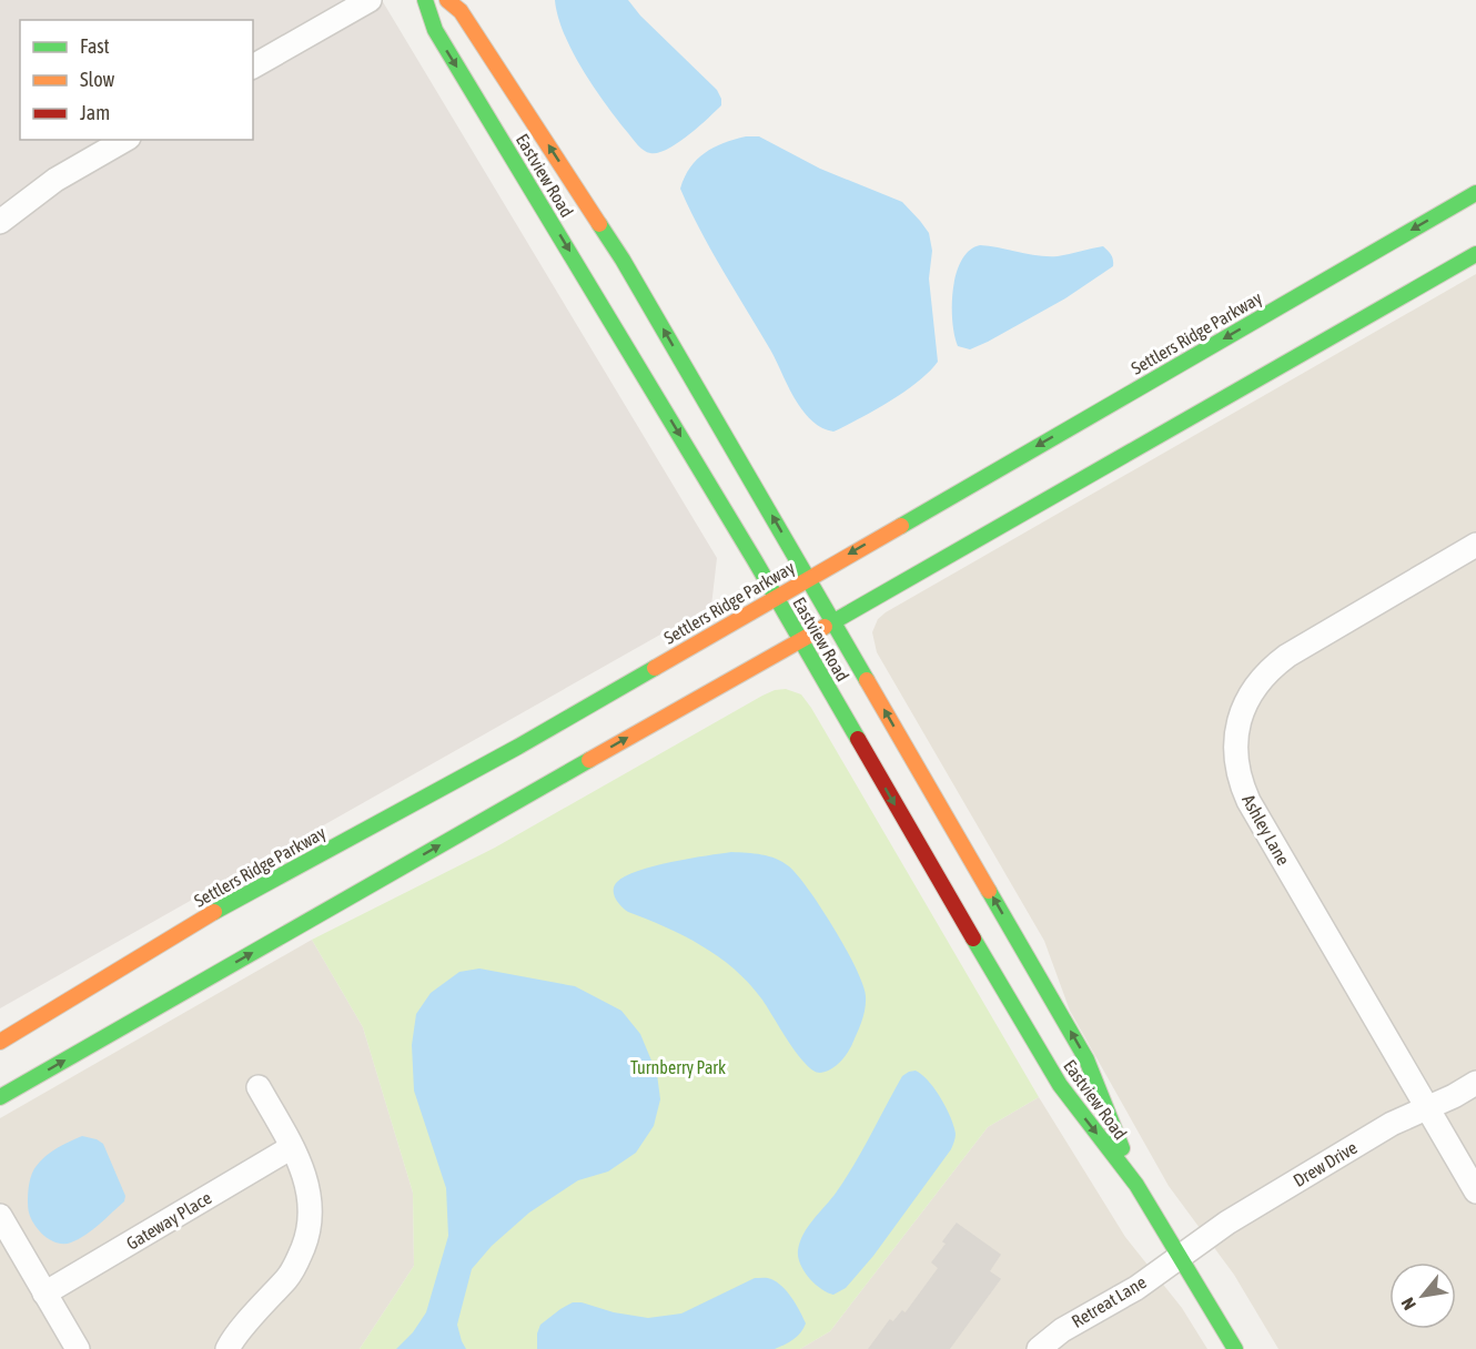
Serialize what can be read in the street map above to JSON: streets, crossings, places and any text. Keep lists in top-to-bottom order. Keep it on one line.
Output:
{"streets":{"street":["Eastview Road","Settlers Ridge Parkway","Ashley Lane","Drew Drive","Gateway Place","Retreat Lane"]},"crossings":[["Eastview Road","Settlers Ridge Parkway"],["Eastview Road","Drew Drive"],["Eastview Road","Retreat Lane"],["Ashley Lane","Drew Drive"],["Drew Drive","Retreat Lane"]],"parks":["Turnberry Park"],"legend":["Fast","Slow","Jam"],"north":"bottom left"}
